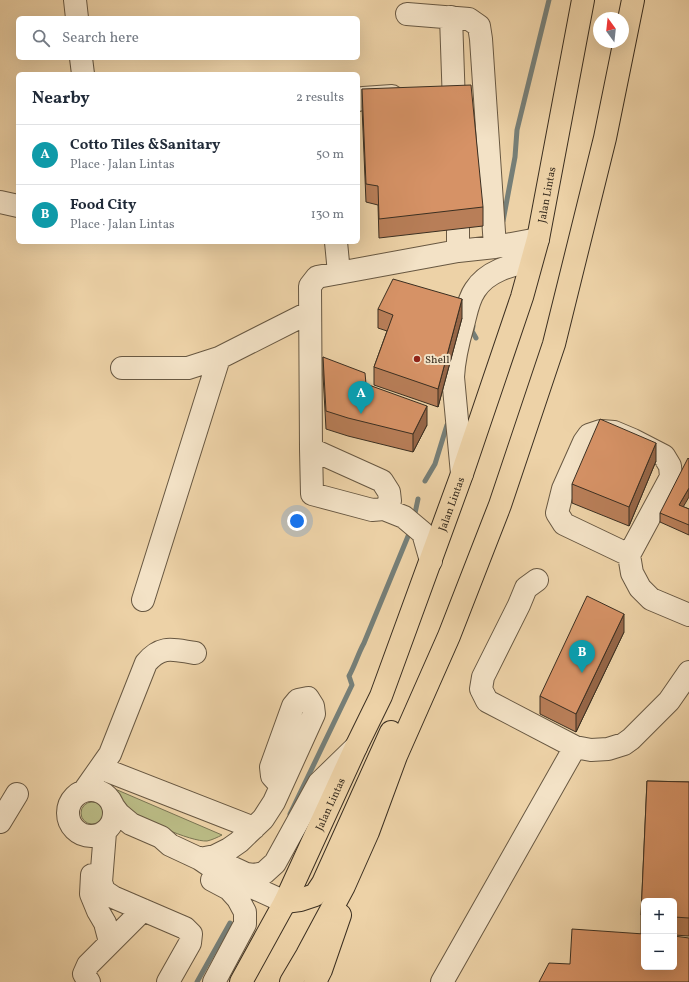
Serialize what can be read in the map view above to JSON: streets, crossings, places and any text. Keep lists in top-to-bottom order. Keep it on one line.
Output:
{"streets":{"highway":["Jalan Lintas"]},"places":["Shell"],"north":"top","page":{"search":"Search here","heading":["Nearby","2 results"],"list":[{"mark":"A","name":"Cotto Tiles &Sanitary","note":"Place · Jalan Lintas","value":"50 m"},{"mark":"B","name":"Food City","note":"Place · Jalan Lintas","value":"130 m"}],"pins":["A","B"],"map_buttons":["+","−"]}}
